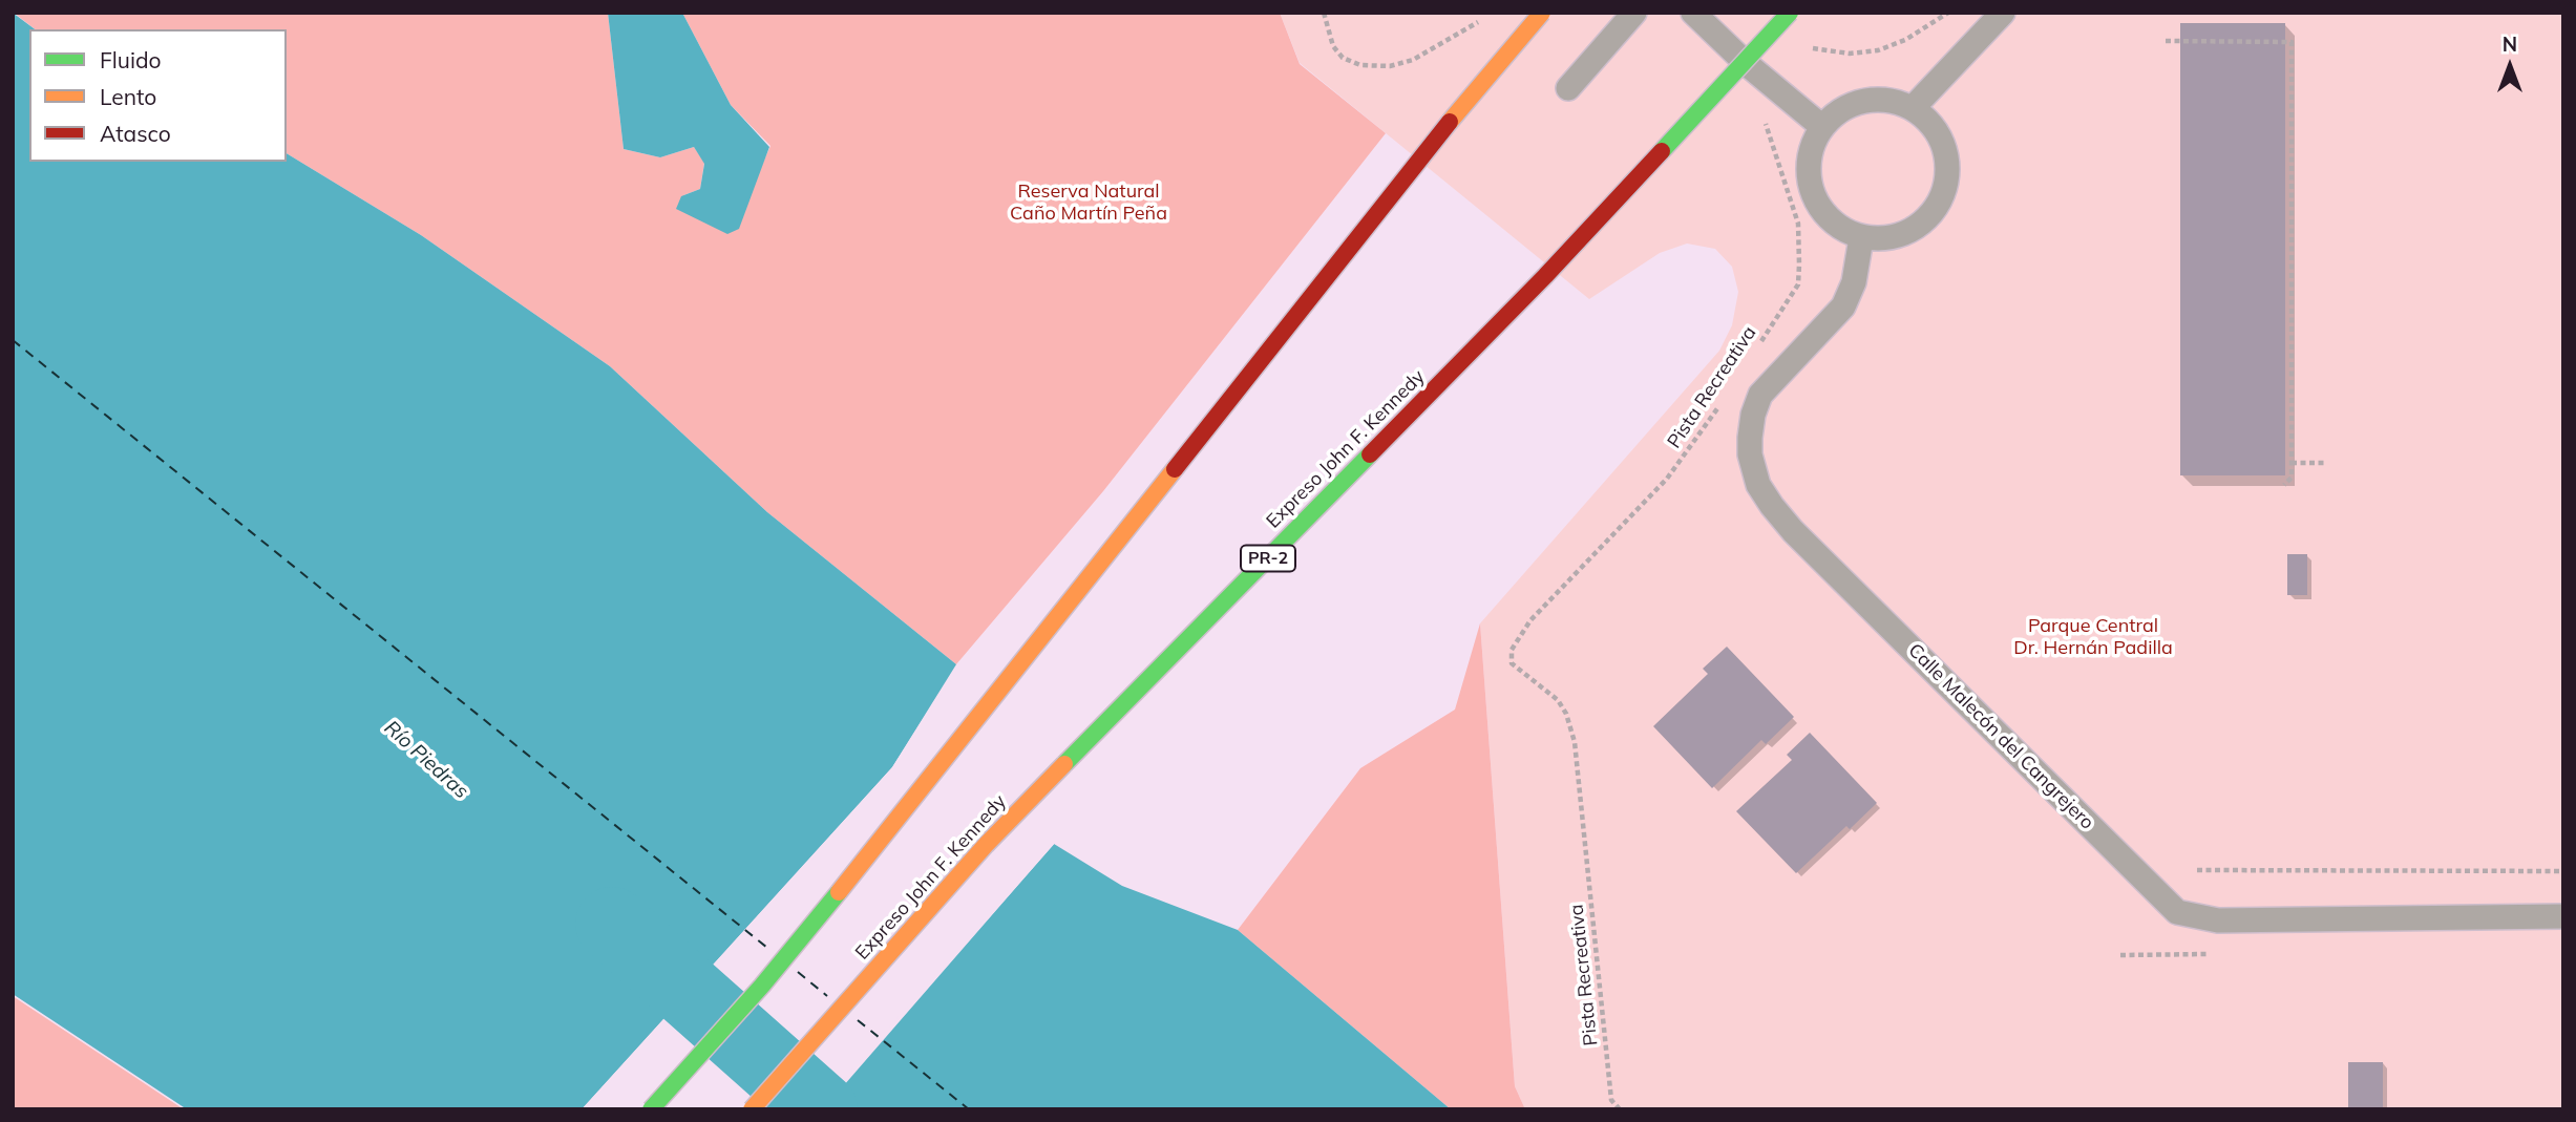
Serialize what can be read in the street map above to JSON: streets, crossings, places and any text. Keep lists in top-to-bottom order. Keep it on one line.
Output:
{"streets":{"highway":["Expreso John F. Kennedy","PR-2"],"lane":["Calle Malecón del Cangrejero"],"path":["Pista Recreativa"]},"water":["Río Piedras"],"parks":["Reserva Natural Caño Martín Peña","Parque Central Dr. Hernán Padilla"],"legend":["Fluido","Lento","Atasco"],"north":"top"}
